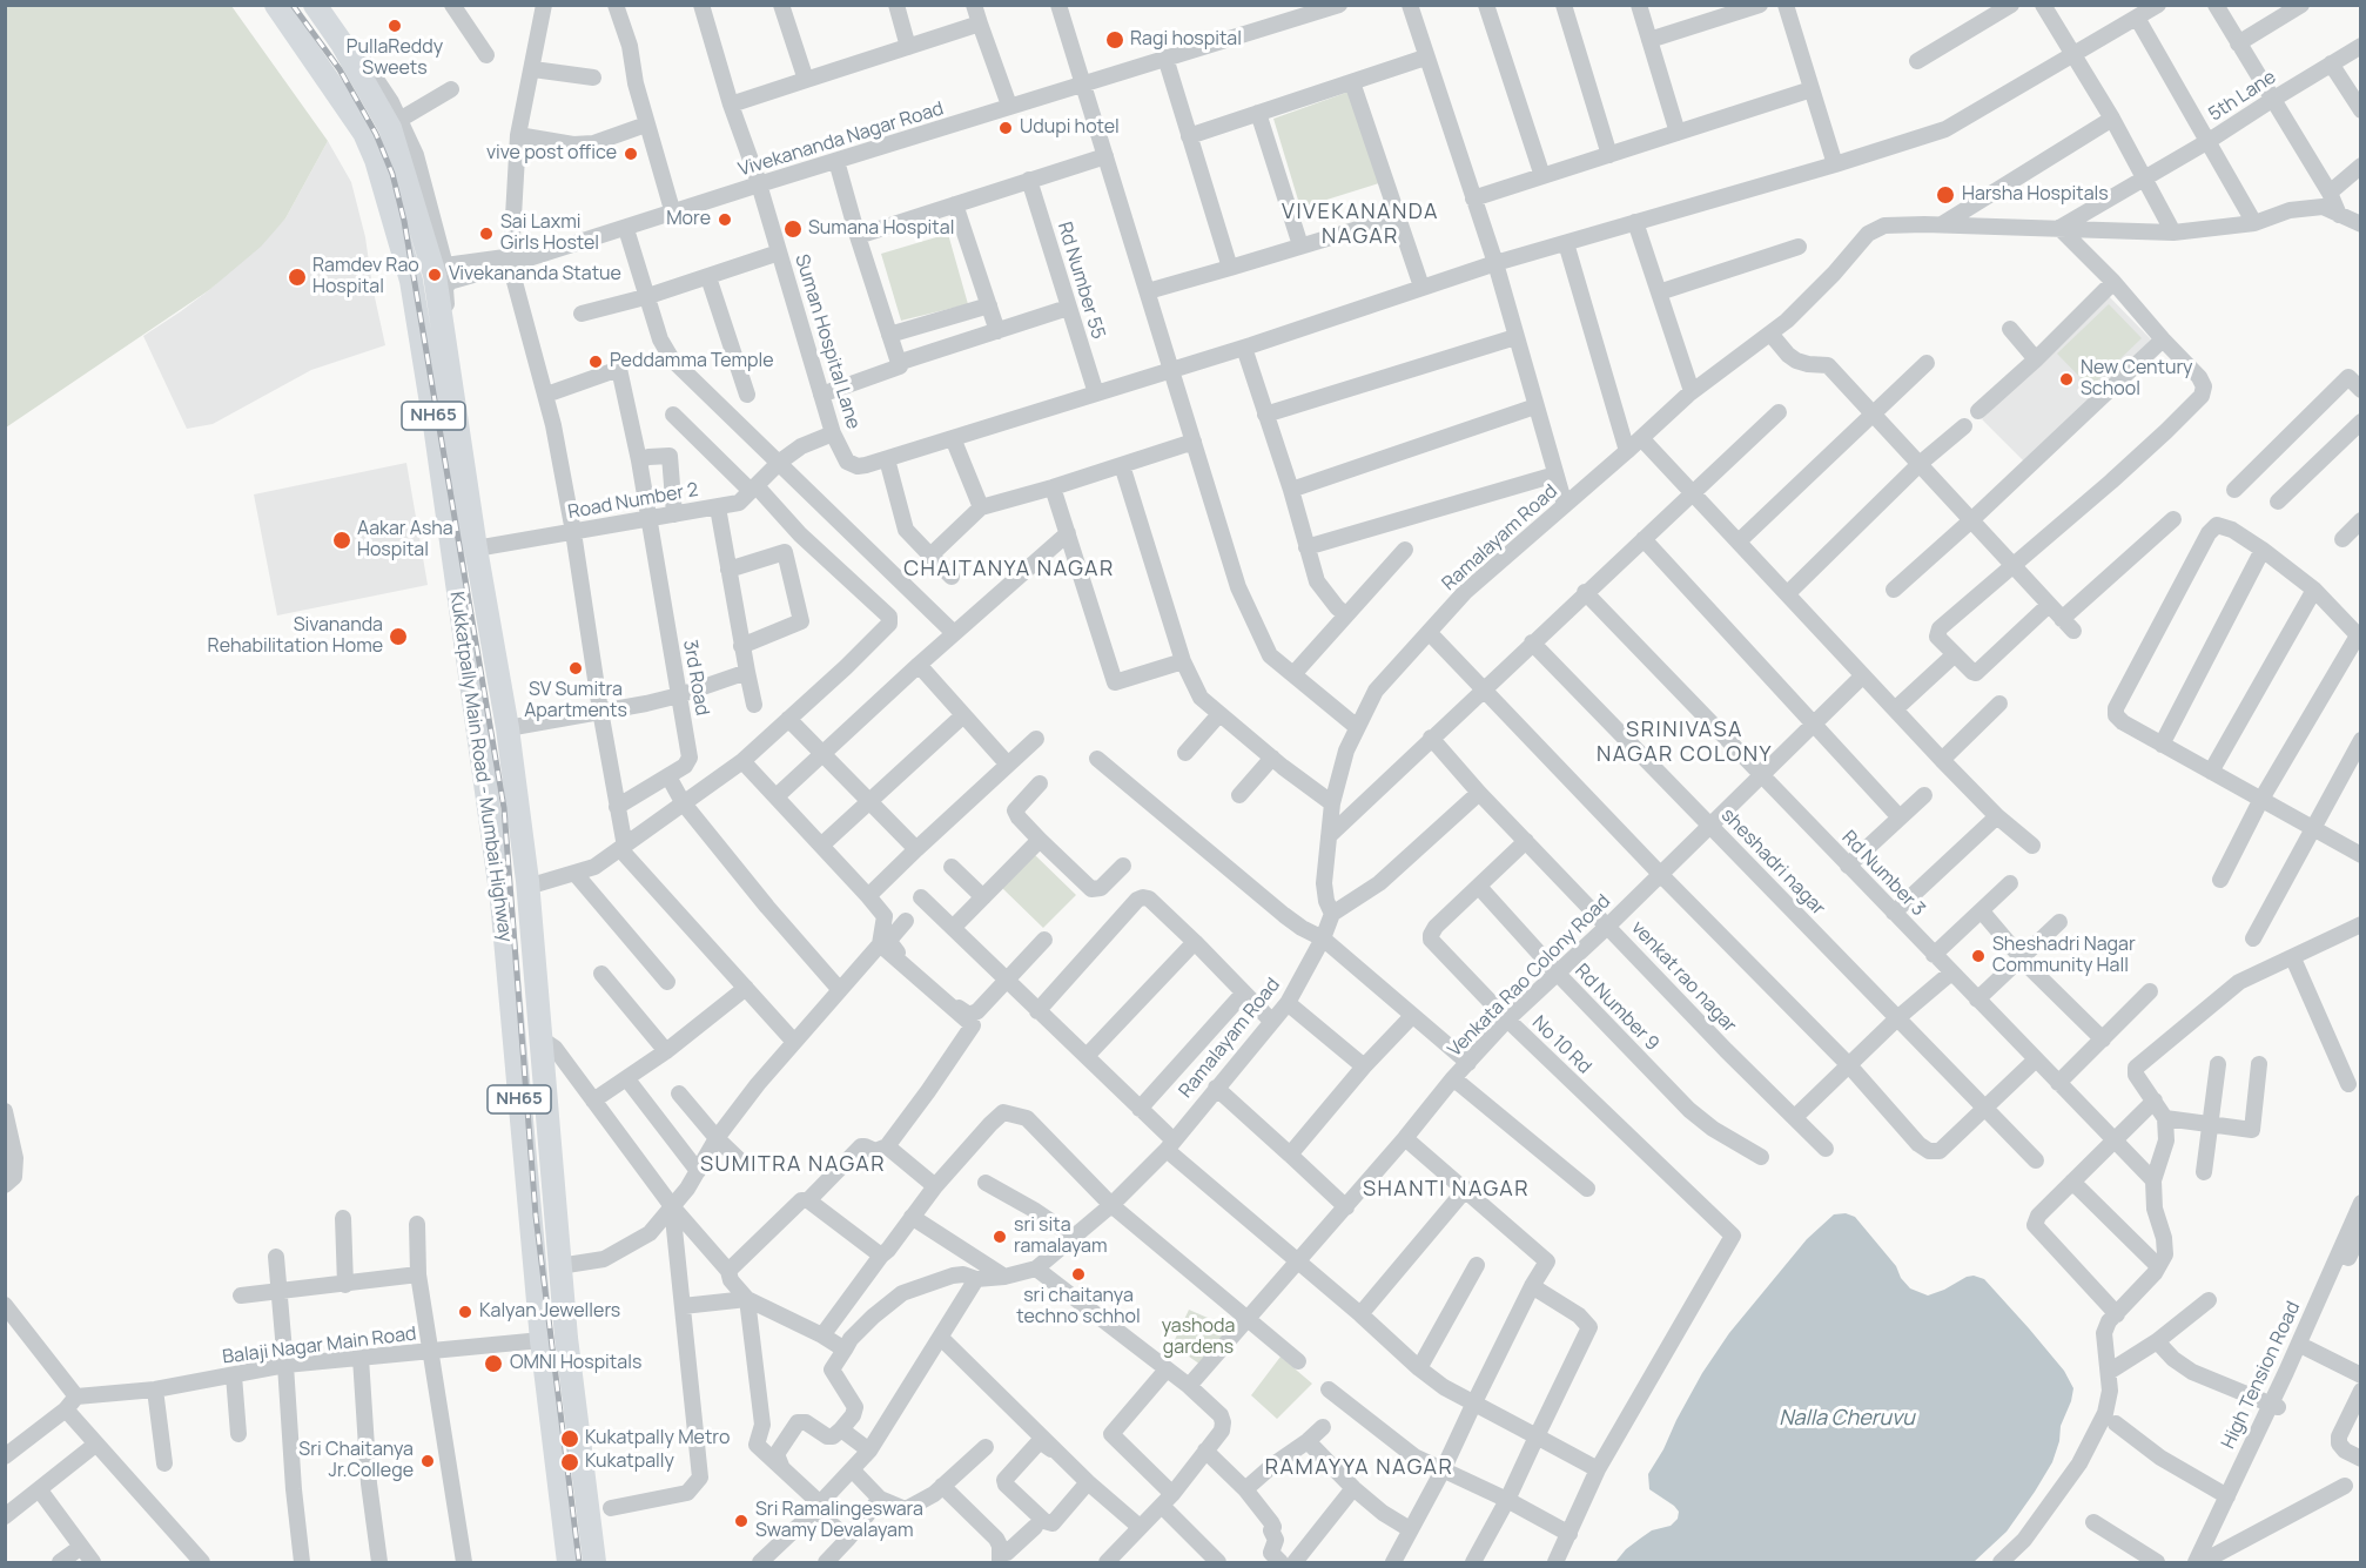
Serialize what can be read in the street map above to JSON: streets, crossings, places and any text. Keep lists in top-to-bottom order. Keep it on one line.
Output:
{"streets":{"highway":["NH65","Kukkatpally Main Road - Mumbai Highway"],"street":["5th Lane","Vivekananda Nagar Road","Rd Number 55","Suman Hospital Lane","Road Number 2","Ramalayam Road","3rd Road","sheshadri nagar","Rd Number 3","Venkata Rao Colony Road","venkat rao nagar","Rd Number 9","No 10 Rd","Balaji Nagar Main Road","High Tension Road"]},"crossings":[["5th Lane","Ramalayam Road"],["Vivekananda Nagar Road","Suman Hospital Lane"],["Vivekananda Nagar Road","Kukkatpally Main Road - Mumbai Highway"],["Rd Number 55","Suman Hospital Lane"],["Suman Hospital Lane","Road Number 2"],["Road Number 2","3rd Road"],["Road Number 2","Kukkatpally Main Road - Mumbai Highway"],["Kukkatpally Main Road - Mumbai Highway","Balaji Nagar Main Road"],["sheshadri nagar","Venkata Rao Colony Road"],["Rd Number 3","Venkata Rao Colony Road"],["Venkata Rao Colony Road","venkat rao nagar"],["Venkata Rao Colony Road","Rd Number 9"],["Venkata Rao Colony Road","No 10 Rd"],["venkat rao nagar","No 10 Rd"],["Rd Number 9","No 10 Rd"]],"districts":["VIVEKANANDA NAGAR","CHAITANYA NAGAR","SRINIVASA NAGAR COLONY","SUMITRA NAGAR","SHANTI NAGAR","RAMAYYA NAGAR"],"water":["Nalla Cheruvu"],"parks":["yashoda gardens"],"places":["PullaReddy Sweets","Ragi hospital","Udupi hotel","vive post office","Harsha Hospitals","More","Sumana Hospital","Sai Laxmi Girls Hostel","Vivekananda Statue","Ramdev Rao Hospital","Peddamma Temple","New Century School","Aakar Asha Hospital","Sivananda Rehabilitation Home","SV Sumitra Apartments","Sheshadri Nagar Community Hall","sri sita ramalayam","sri chaitanya techno schhol","Kalyan Jewellers","OMNI Hospitals","Kukatpally Metro","Sri Chaitanya Jr.College","Kukatpally","Sri Ramalingeswara Swamy Devalayam"]}
